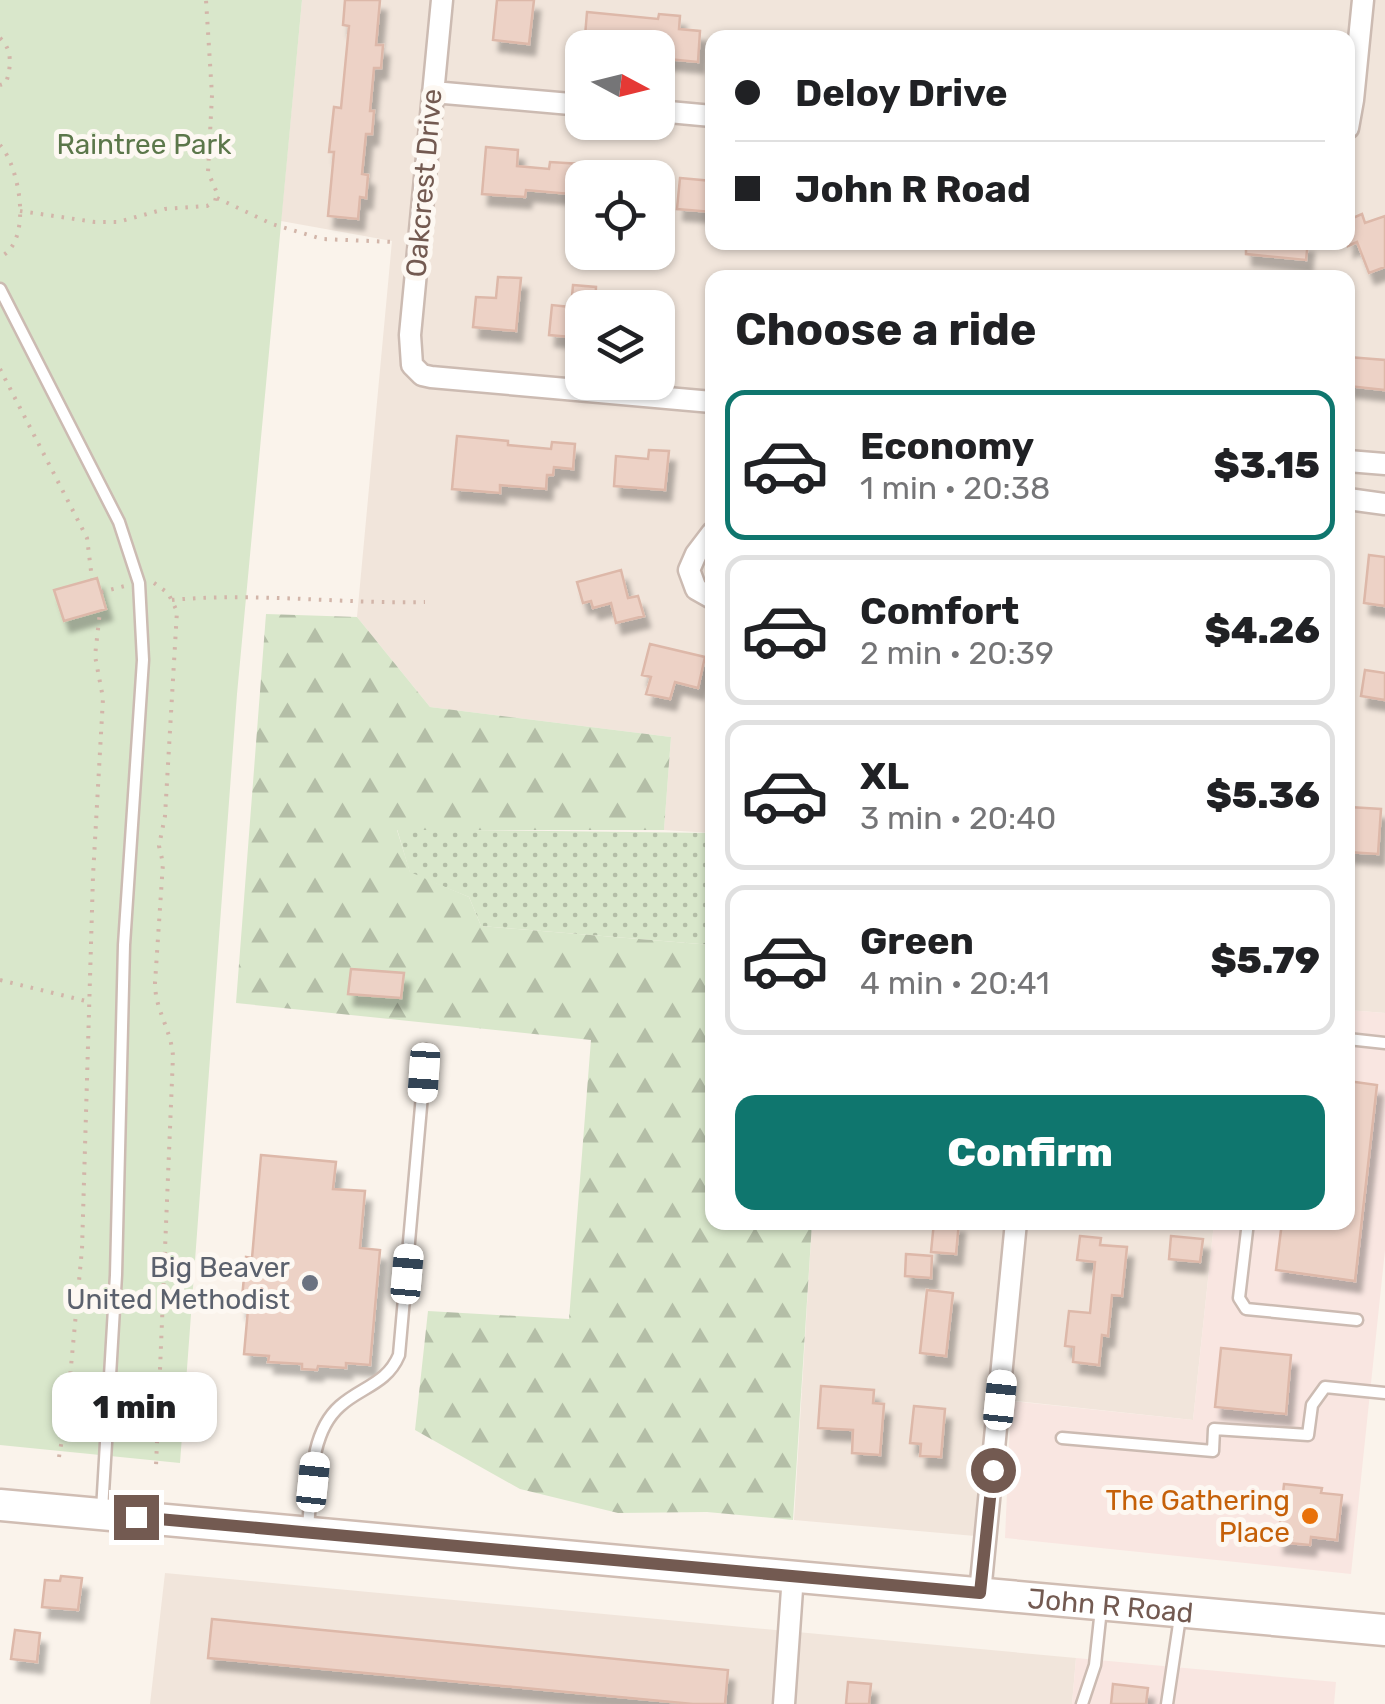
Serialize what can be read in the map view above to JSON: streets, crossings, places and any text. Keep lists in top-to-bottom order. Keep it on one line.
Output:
{"streets":{"main road":["John R Road"],"street":["Oakcrest Drive"]},"parks":["Raintree Park"],"places":["Big Beaver United Methodist","The Gathering Place"],"north":"right","page":{"banner":["Deloy Drive","John R Road"],"heading":"Choose a ride","list":[{"name":"Economy","note":"1 min · 20:38","value":"$3.15"},{"name":"Comfort","note":"2 min · 20:39","value":"$4.26"},{"name":"XL","note":"3 min · 20:40","value":"$5.36"},{"name":"Green","note":"4 min · 20:41","value":"$5.79"}],"buttons":"Confirm","bubble":"1 min"}}
